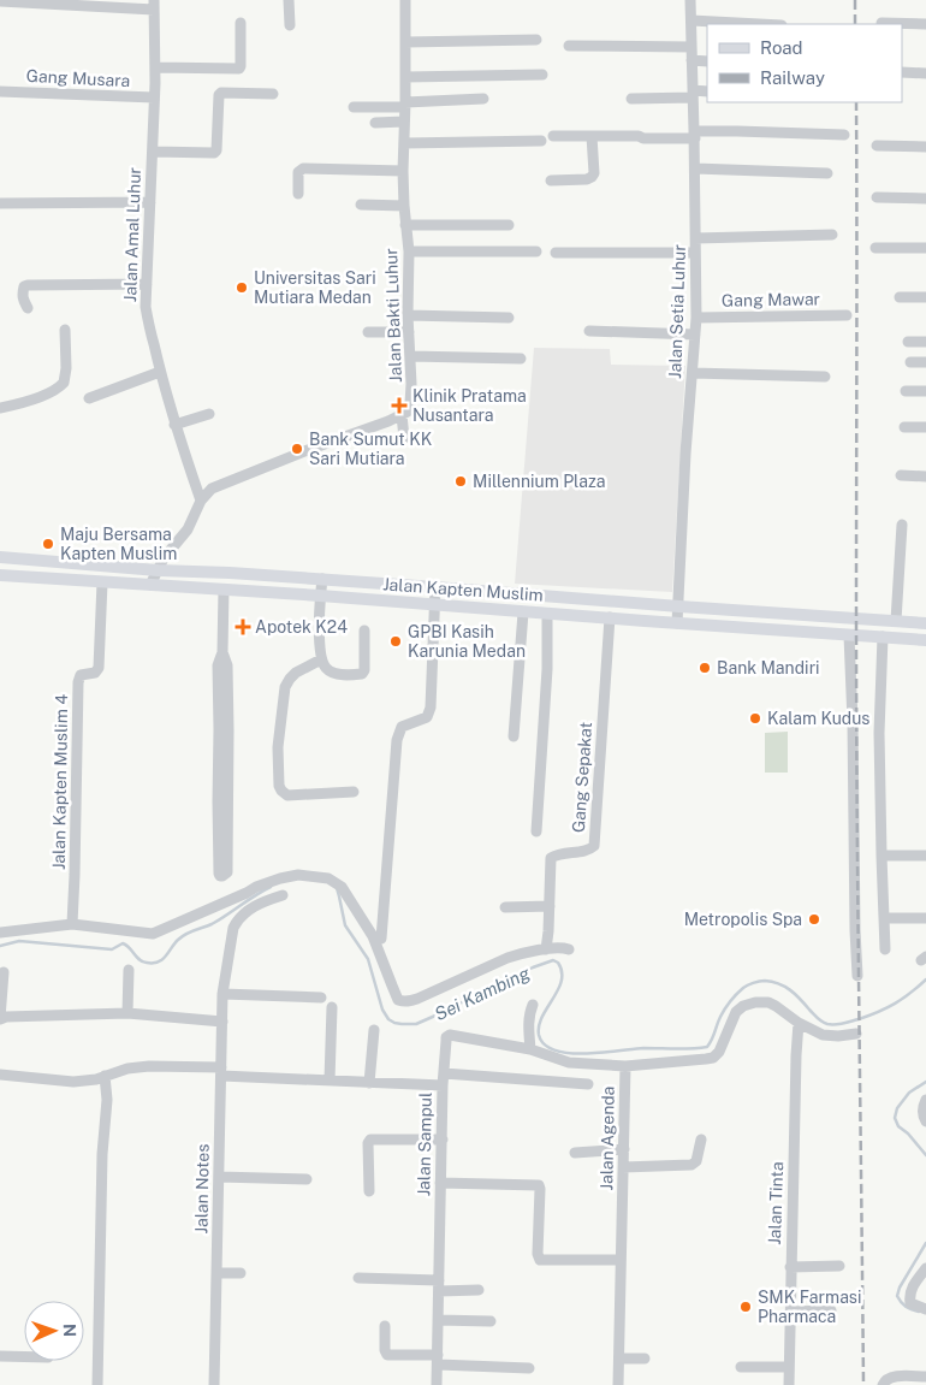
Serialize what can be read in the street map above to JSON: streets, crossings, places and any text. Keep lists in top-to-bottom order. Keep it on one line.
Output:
{"streets":{"main road":["Jalan Kapten Muslim"],"street":["Gang Musara","Jalan Amal Luhur","Gang Mawar","Jalan Setia Luhur","Jalan Bakti Luhur","Gang Sepakat","Jalan Kapten Muslim 4","Jalan Agenda","Jalan Sampul","Jalan Notes","Jalan Tinta"]},"crossings":[["Gang Musara","Jalan Amal Luhur"],["Gang Mawar","Jalan Setia Luhur"],["Jalan Setia Luhur","Jalan Kapten Muslim"],["Jalan Kapten Muslim","Gang Sepakat"],["Jalan Kapten Muslim","Jalan Kapten Muslim 4"],["Jalan Agenda","Jalan Tinta"]],"water":["Sei Kambing"],"places":{"other":["Universitas Sari Mutiara Medan","Bank Sumut KK Sari Mutiara","Millennium Plaza","Maju Bersama Kapten Muslim","GPBI Kasih Karunia Medan","Bank Mandiri","Kalam Kudus","Metropolis Spa","SMK Farmasi Pharmaca"],"health":["Klinik Pratama Nusantara","Apotek K24"]},"legend":["Road","Railway"],"north":"right"}
